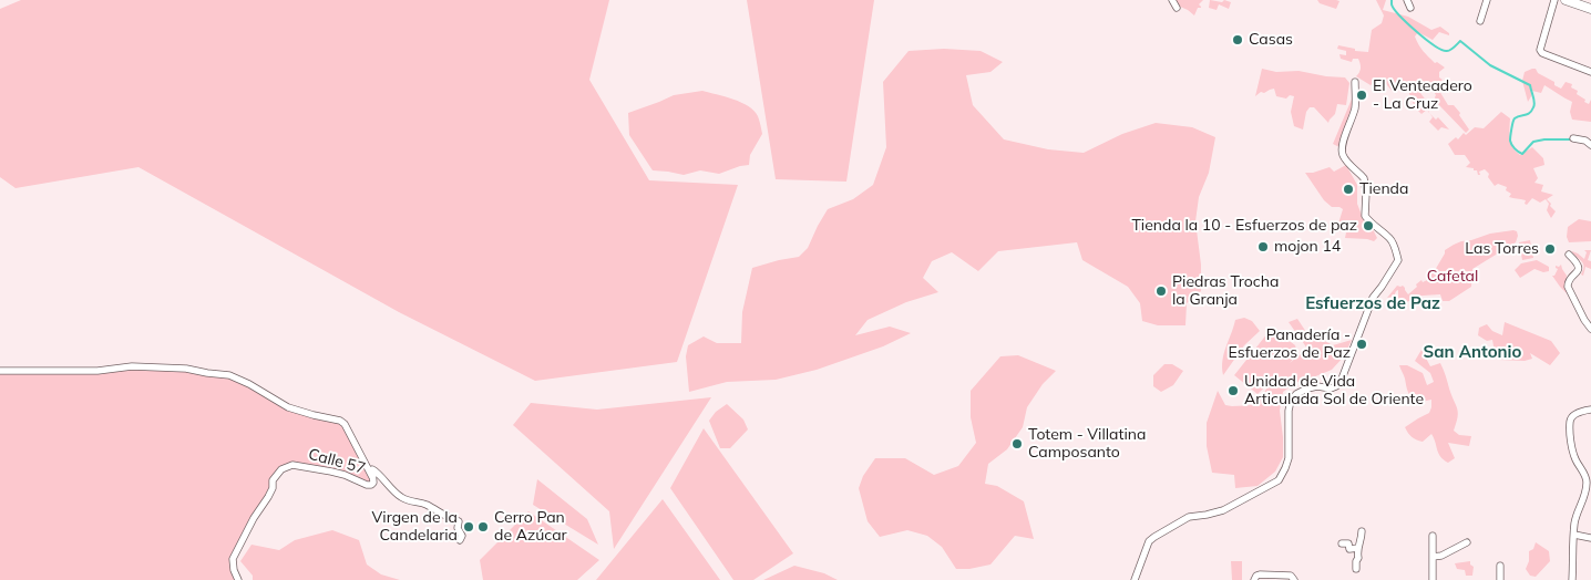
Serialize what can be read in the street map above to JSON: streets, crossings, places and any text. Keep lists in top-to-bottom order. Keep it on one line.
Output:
{"streets":{"street":["Calle 57"]},"districts":["Esfuerzos de Paz","San Antonio"],"parks":["Cafetal"],"places":["Casas","El Venteadero - La Cruz","Tienda","Tienda la 10 - Esfuerzos de paz","mojon 14","Las Torres","Piedras Trocha la Granja","Panadería - Esfuerzos de Paz","Unidad de Vida Articulada Sol de Oriente","Totem - Villatina Camposanto","Virgen de la Candelaria","Cerro Pan de Azúcar"]}
